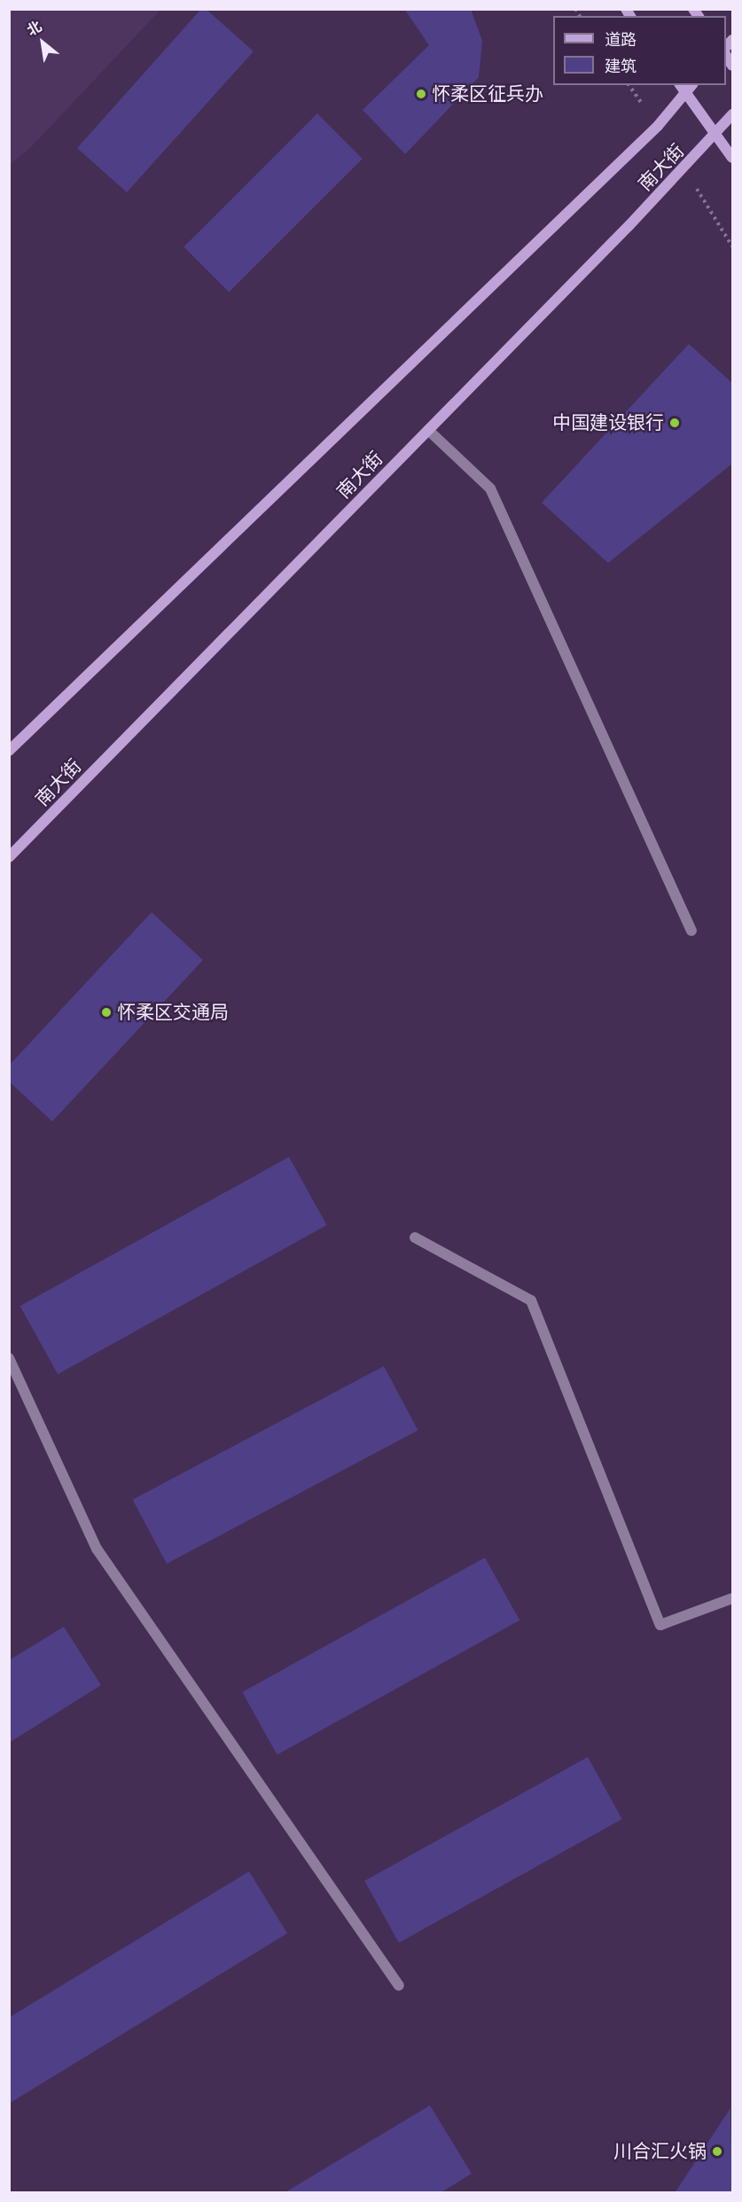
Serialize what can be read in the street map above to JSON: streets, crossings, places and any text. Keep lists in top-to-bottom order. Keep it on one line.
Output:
{"streets":{"main road":["南大街"]},"places":["怀柔区征兵办","中国建设银行","怀柔区交通局","川合汇火锅"],"legend":["道路","建筑"],"north":"top left"}
